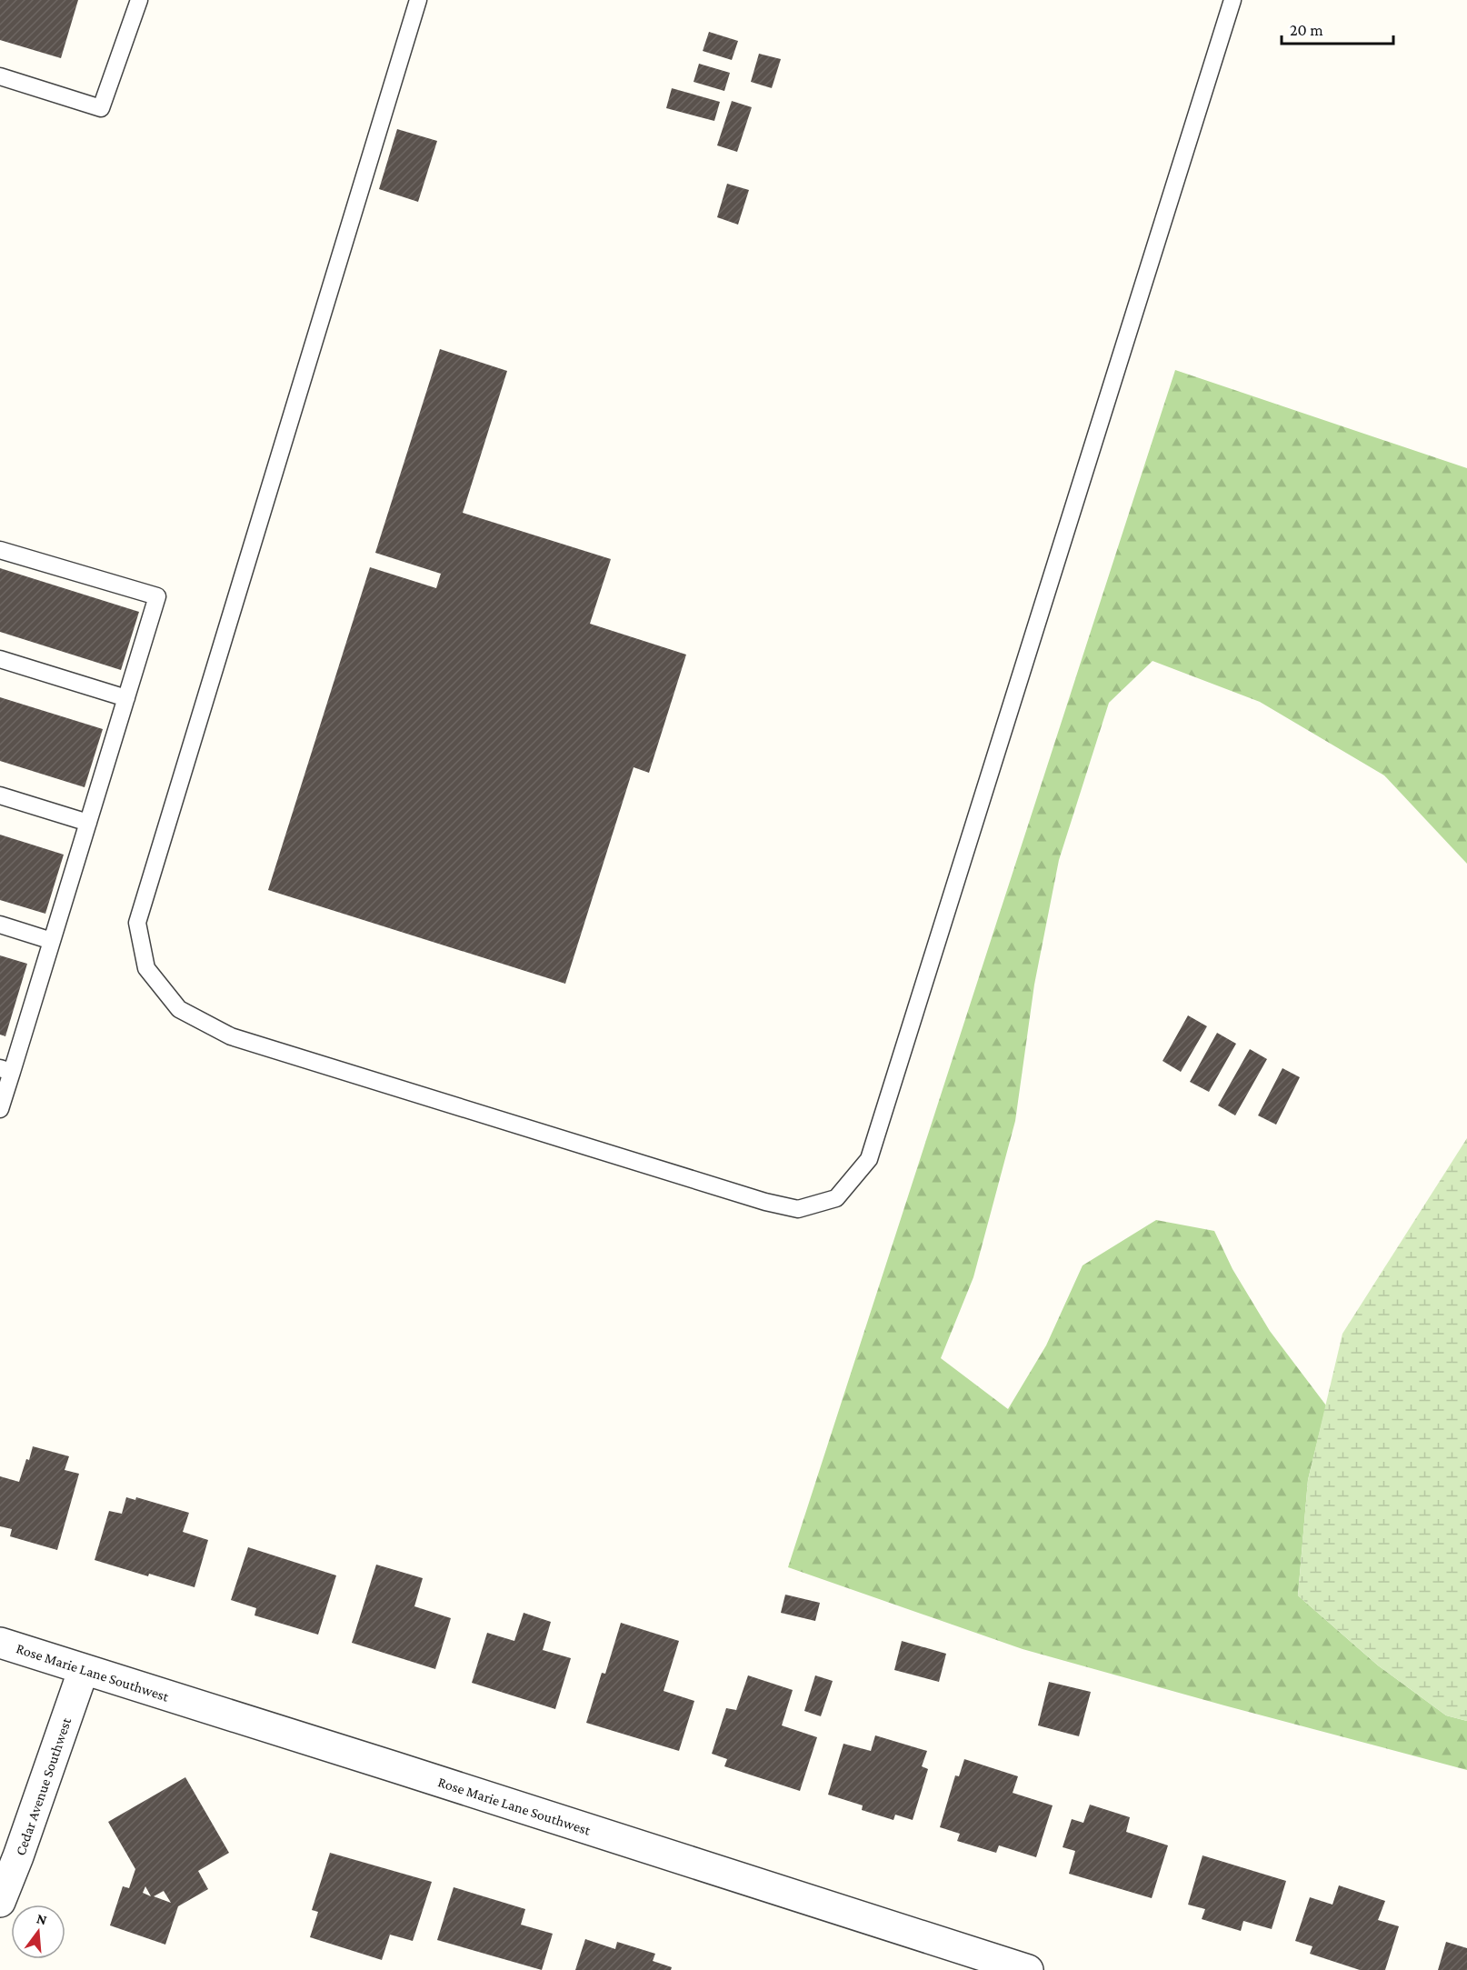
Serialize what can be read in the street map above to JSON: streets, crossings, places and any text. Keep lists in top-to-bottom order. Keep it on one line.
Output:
{"streets":{"street":["Rose Marie Lane Southwest","Cedar Avenue Southwest"]},"crossings":[["Rose Marie Lane Southwest","Cedar Avenue Southwest"]],"scale_bar":"20 m","north":"top"}
